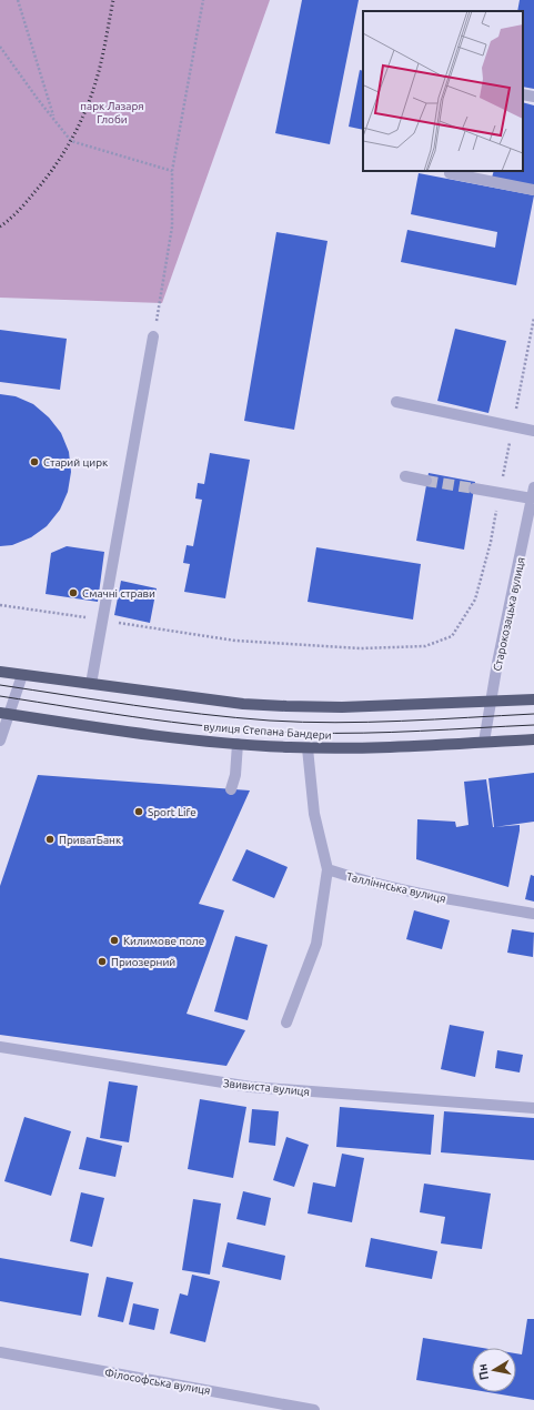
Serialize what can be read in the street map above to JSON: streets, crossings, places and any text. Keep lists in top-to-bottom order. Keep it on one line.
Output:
{"streets":{"main road":["вулиця Степана Бандери"],"street":["Старокозацька вулиця","Талліннська вулиця","Звивиста вулиця","Філософська вулиця"]},"crossings":[["Старокозацька вулиця","вулиця Степана Бандери"]],"parks":["парк Лазаря Глоби"],"places":["Старий цирк","Смачні страви","Sport Life","ПриватБанк","Килимове поле","Приозерний"],"north":"left"}
